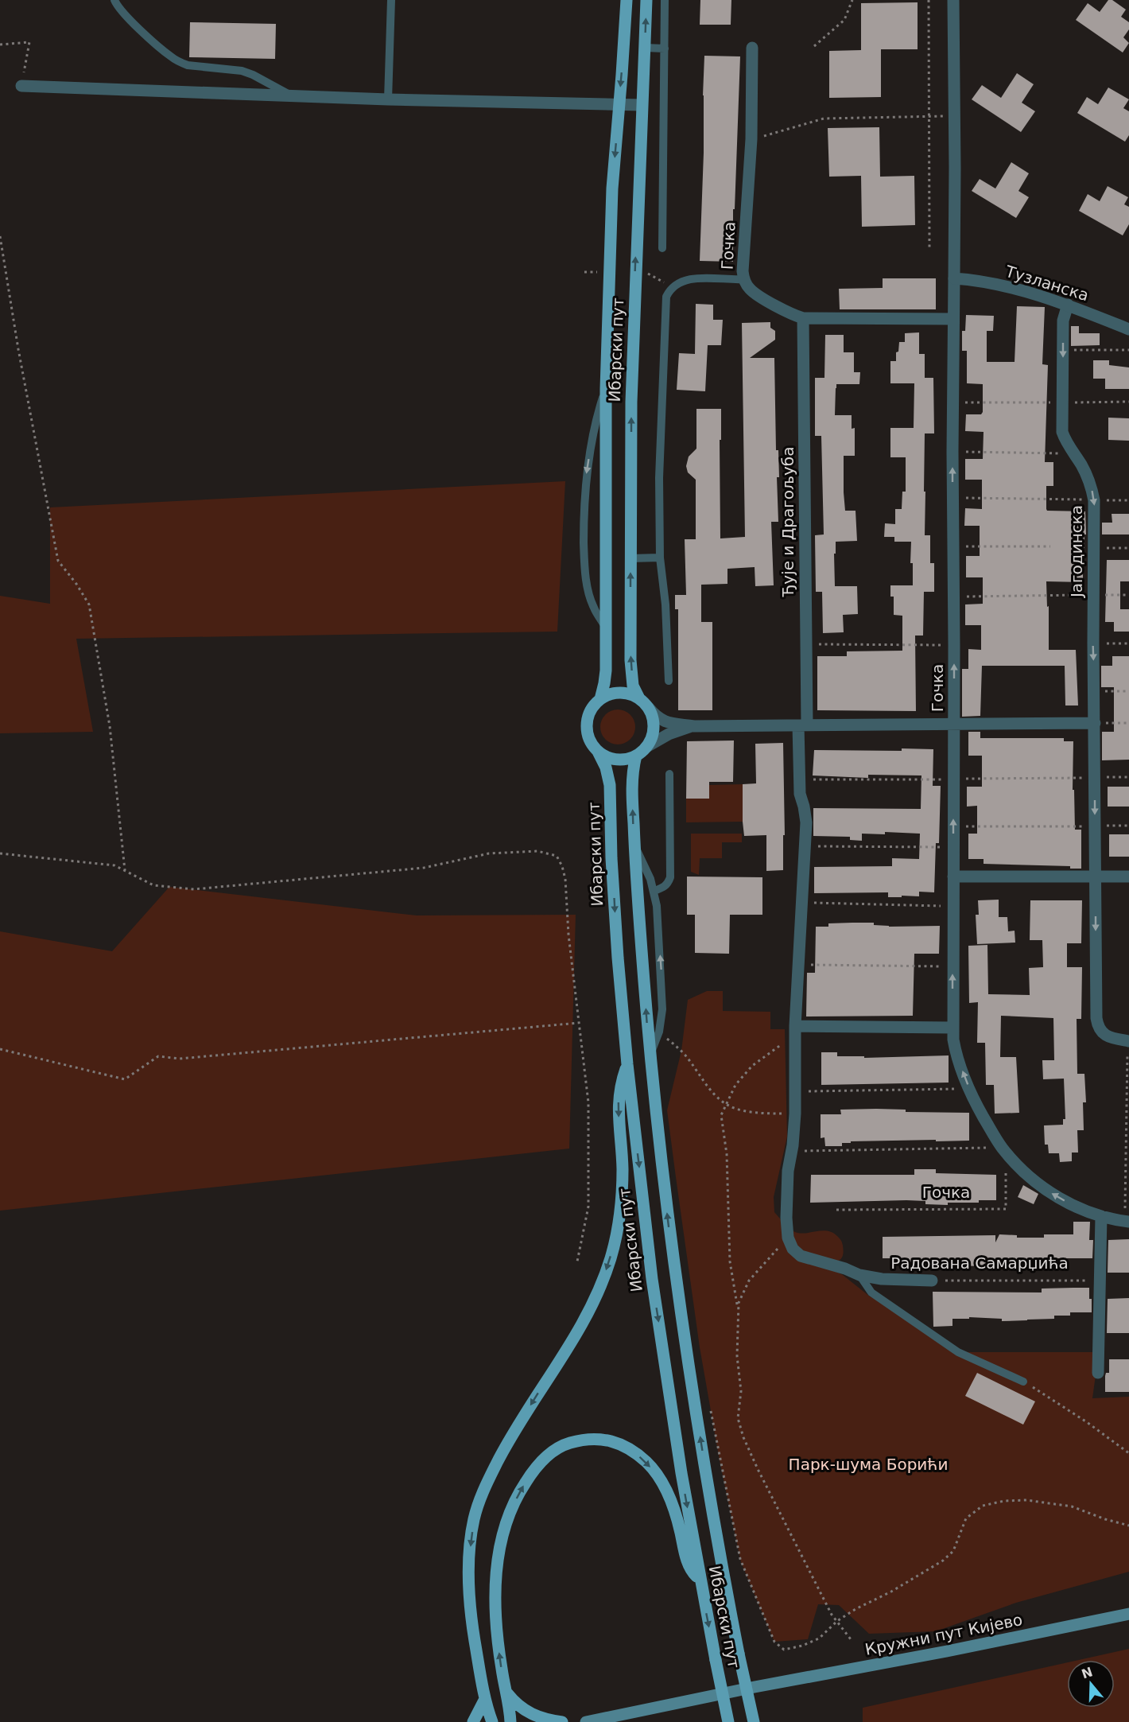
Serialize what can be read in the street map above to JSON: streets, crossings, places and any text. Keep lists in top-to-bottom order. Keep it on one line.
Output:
{"streets":{"main road":["Ибарски пут","Кружни пут Кијево"],"street":["Гочка","Тузланска","Ђује и Драгољуба","Јагодинска","Радована Самарџића"]},"crossings":[["Гочка","Тузланска"],["Гочка","Ђује и Драгољуба"],["Тузланска","Јагодинска"],["Ђује и Драгољуба","Радована Самарџића"]],"one_way":["Јагодинска"],"parks":["Парк-шума Борићи"],"north":"top"}
